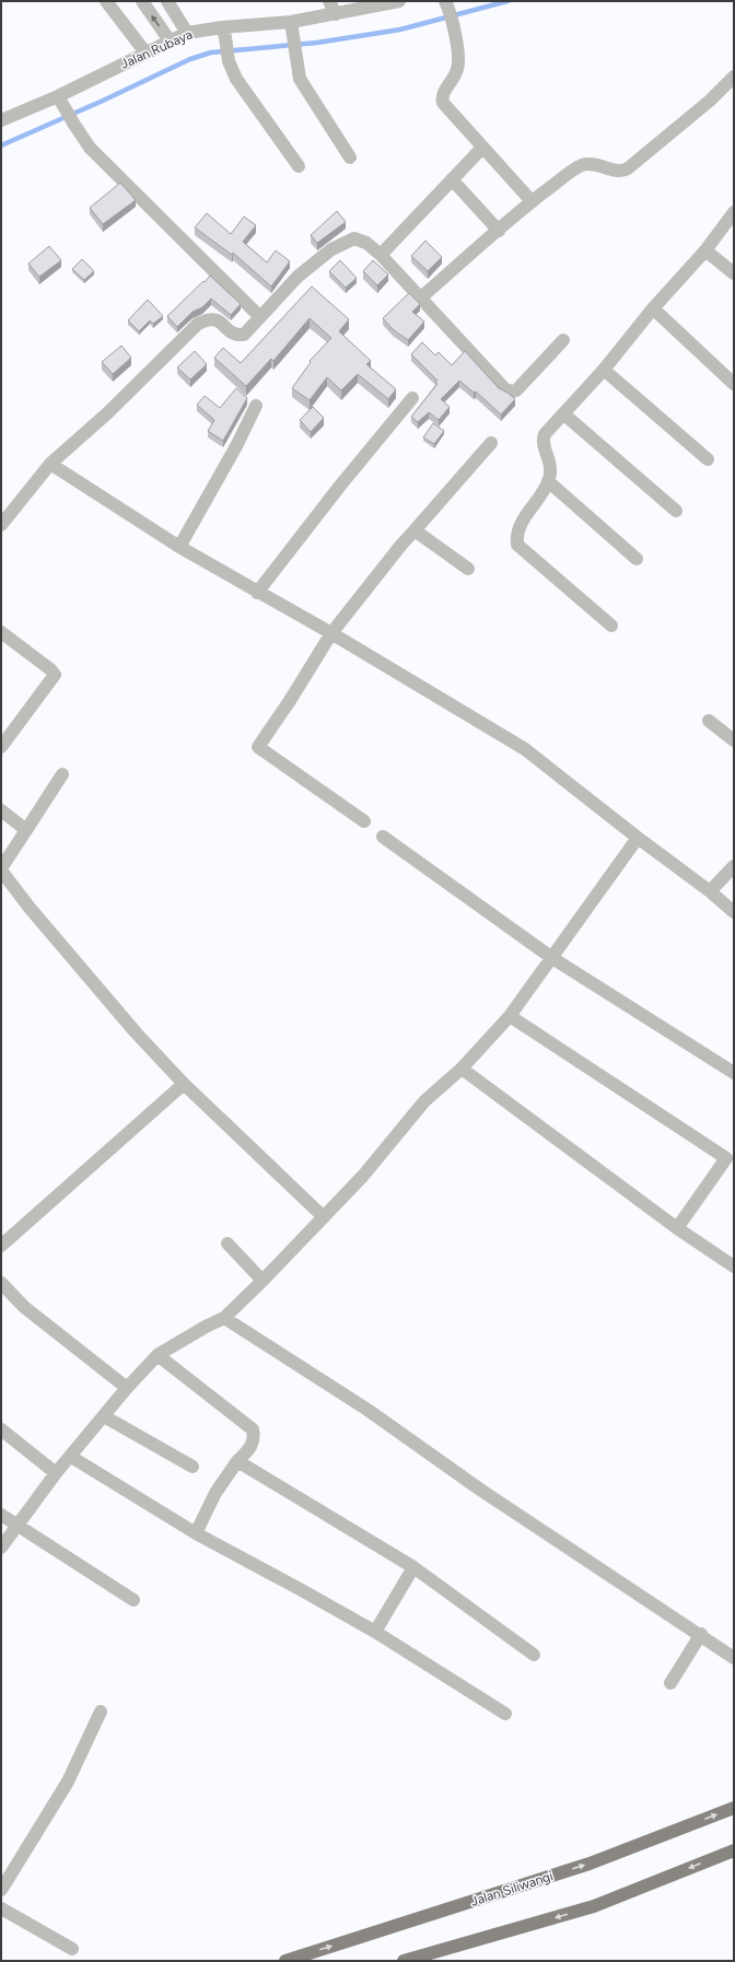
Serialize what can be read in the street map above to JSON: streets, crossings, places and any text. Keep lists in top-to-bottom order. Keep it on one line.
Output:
{"streets":{"main road":["Jalan Siliwangi"],"street":["Jalan Rubaya"]}}
